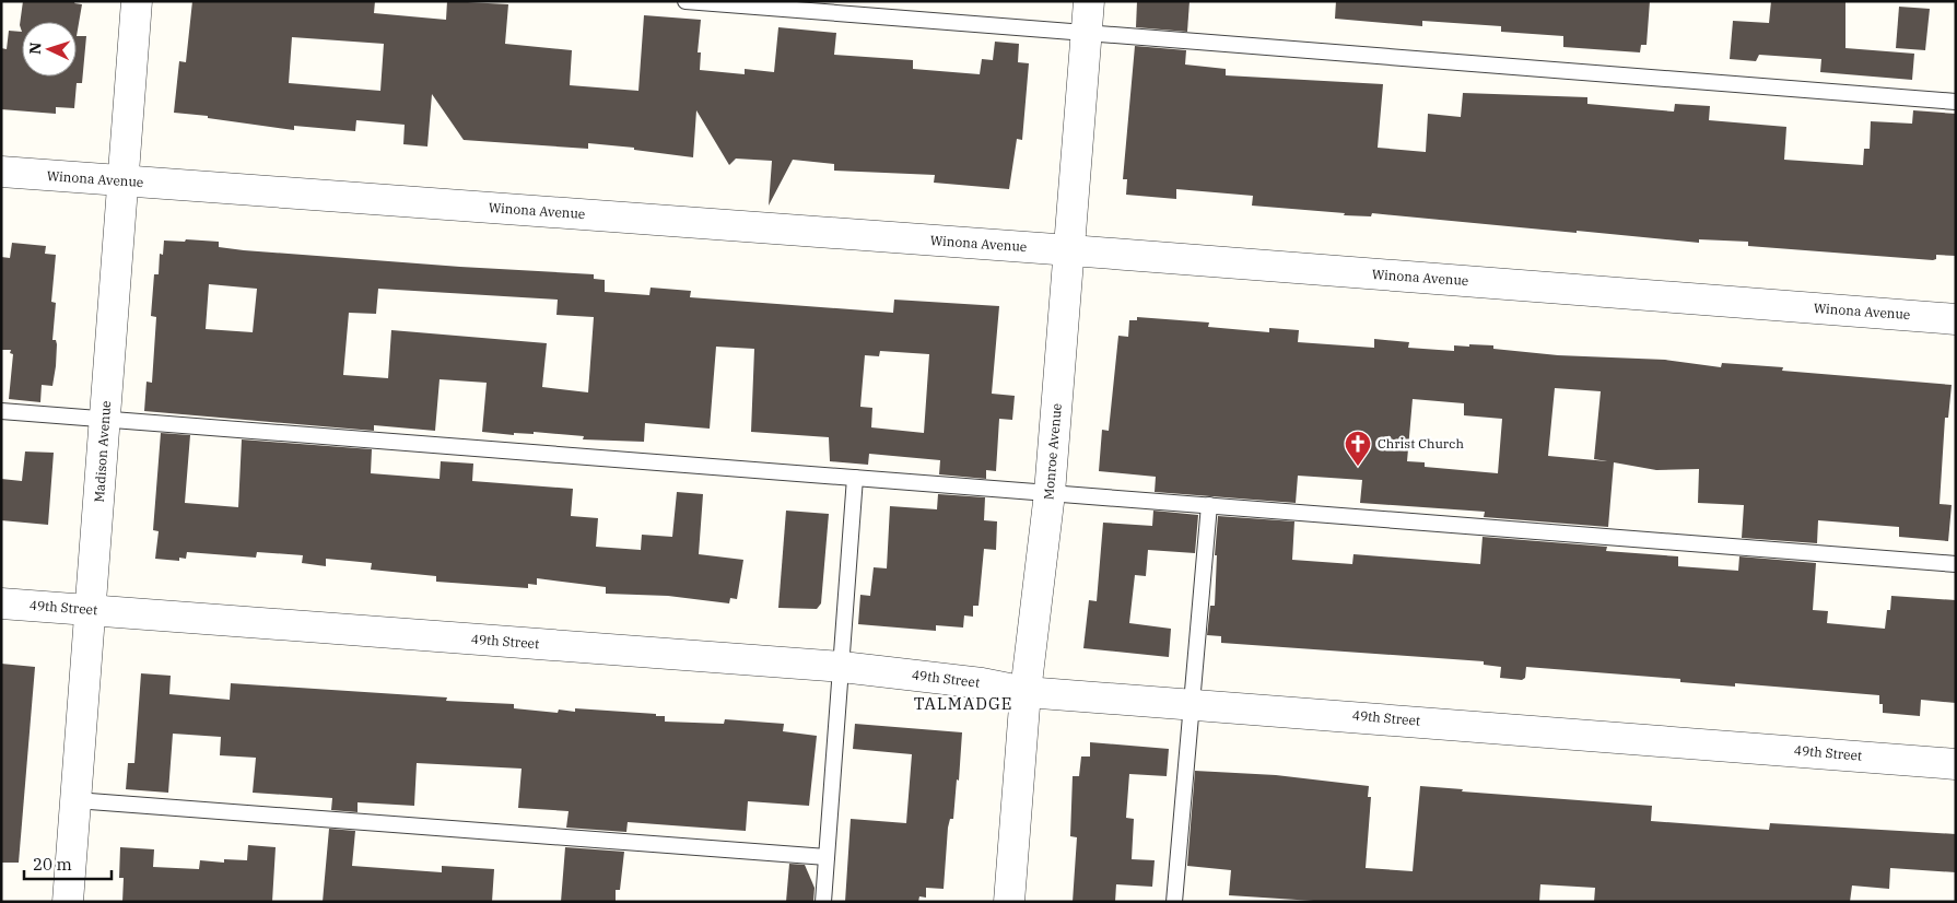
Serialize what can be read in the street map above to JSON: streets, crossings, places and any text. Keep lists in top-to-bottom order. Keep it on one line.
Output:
{"streets":{"street":["Winona Avenue","Madison Avenue","Monroe Avenue","49th Street"]},"crossings":[["Winona Avenue","Madison Avenue"],["Winona Avenue","Monroe Avenue"],["Madison Avenue","49th Street"],["Monroe Avenue","49th Street"]],"districts":["TALMADGE"],"places":{"church":["Christ Church"]},"scale_bar":"20 m","north":"left"}
